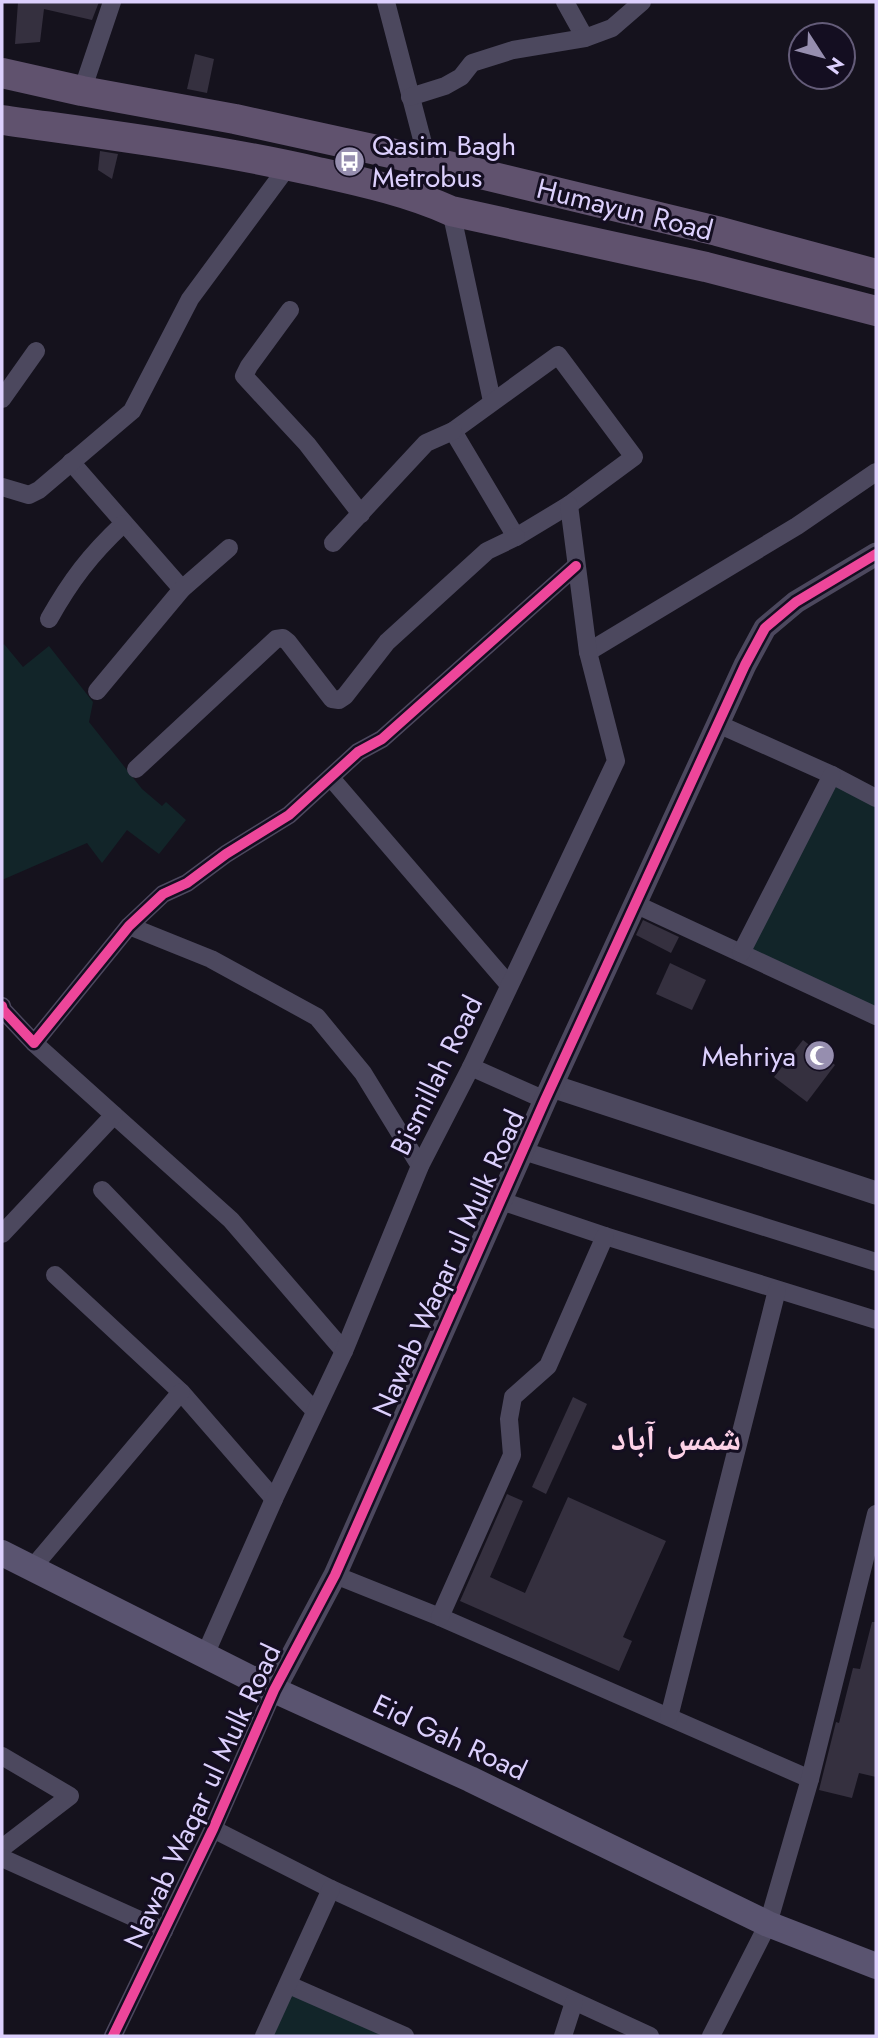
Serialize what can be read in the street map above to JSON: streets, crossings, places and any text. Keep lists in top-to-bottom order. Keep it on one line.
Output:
{"streets":{"main road":["Humayun Road","Eid Gah Road"],"street":["Bismillah Road","Nawab Waqar ul Mulk Road"]},"crossings":[["Bismillah Road","Eid Gah Road"],["Nawab Waqar ul Mulk Road","Eid Gah Road"]],"districts":["شمس آباد"],"places":{"bus stop":["Qasim Bagh Metrobus"],"mosque":["Mehriya"]},"north":"bottom right"}
